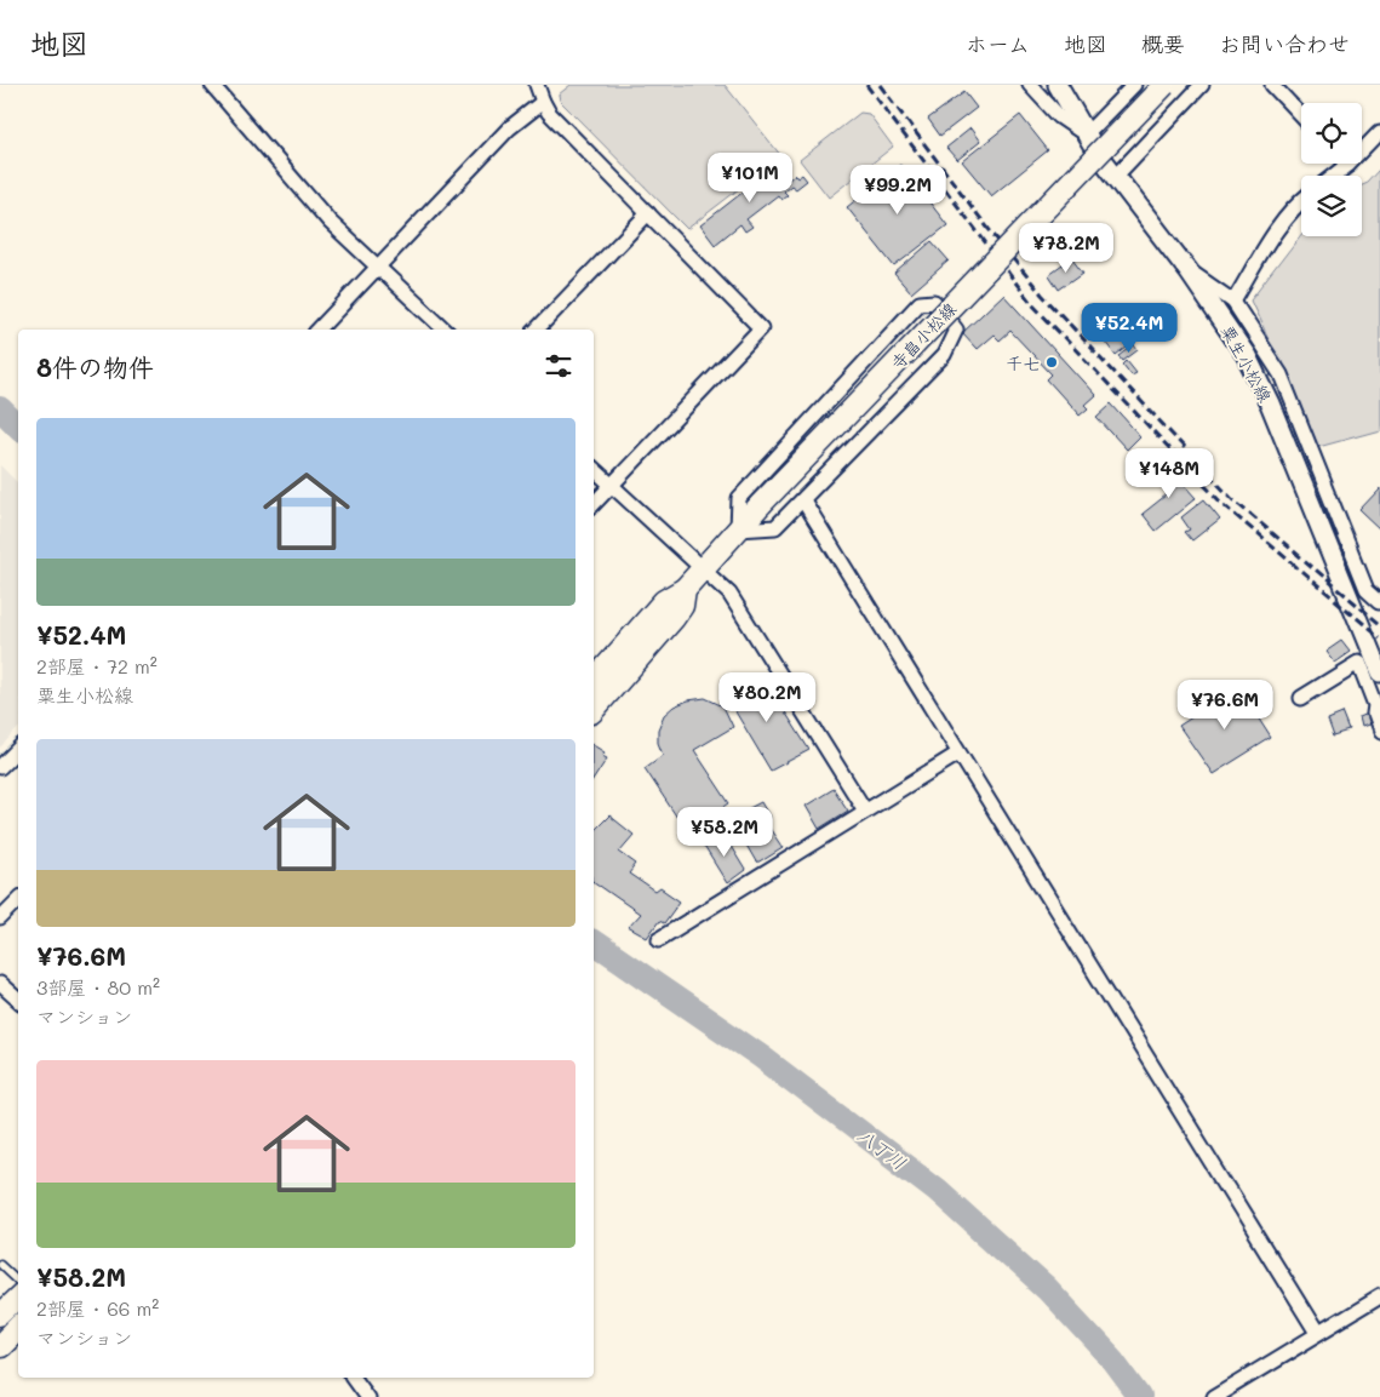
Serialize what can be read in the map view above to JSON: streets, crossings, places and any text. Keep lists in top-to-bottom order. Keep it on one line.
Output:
{"streets":{"main road":["寺畠小松線","粟生小松線"]},"water":["八丁川"],"places":["千七"],"page":{"header":"地図","nav":["ホーム","地図","概要","お問い合わせ"],"price":["¥101M","¥99.2M","¥78.2M","¥52.4M","¥148M","¥80.2M","¥76.6M","¥58.2M"],"heading":"8件の物件","list":[{"name":"¥52.4M","note":"2部屋 · 72 m² · 粟生小松線"},{"name":"¥76.6M","note":"3部屋 · 80 m² · マンション"},{"name":"¥58.2M","note":"2部屋 · 66 m² · マンション"}]}}
